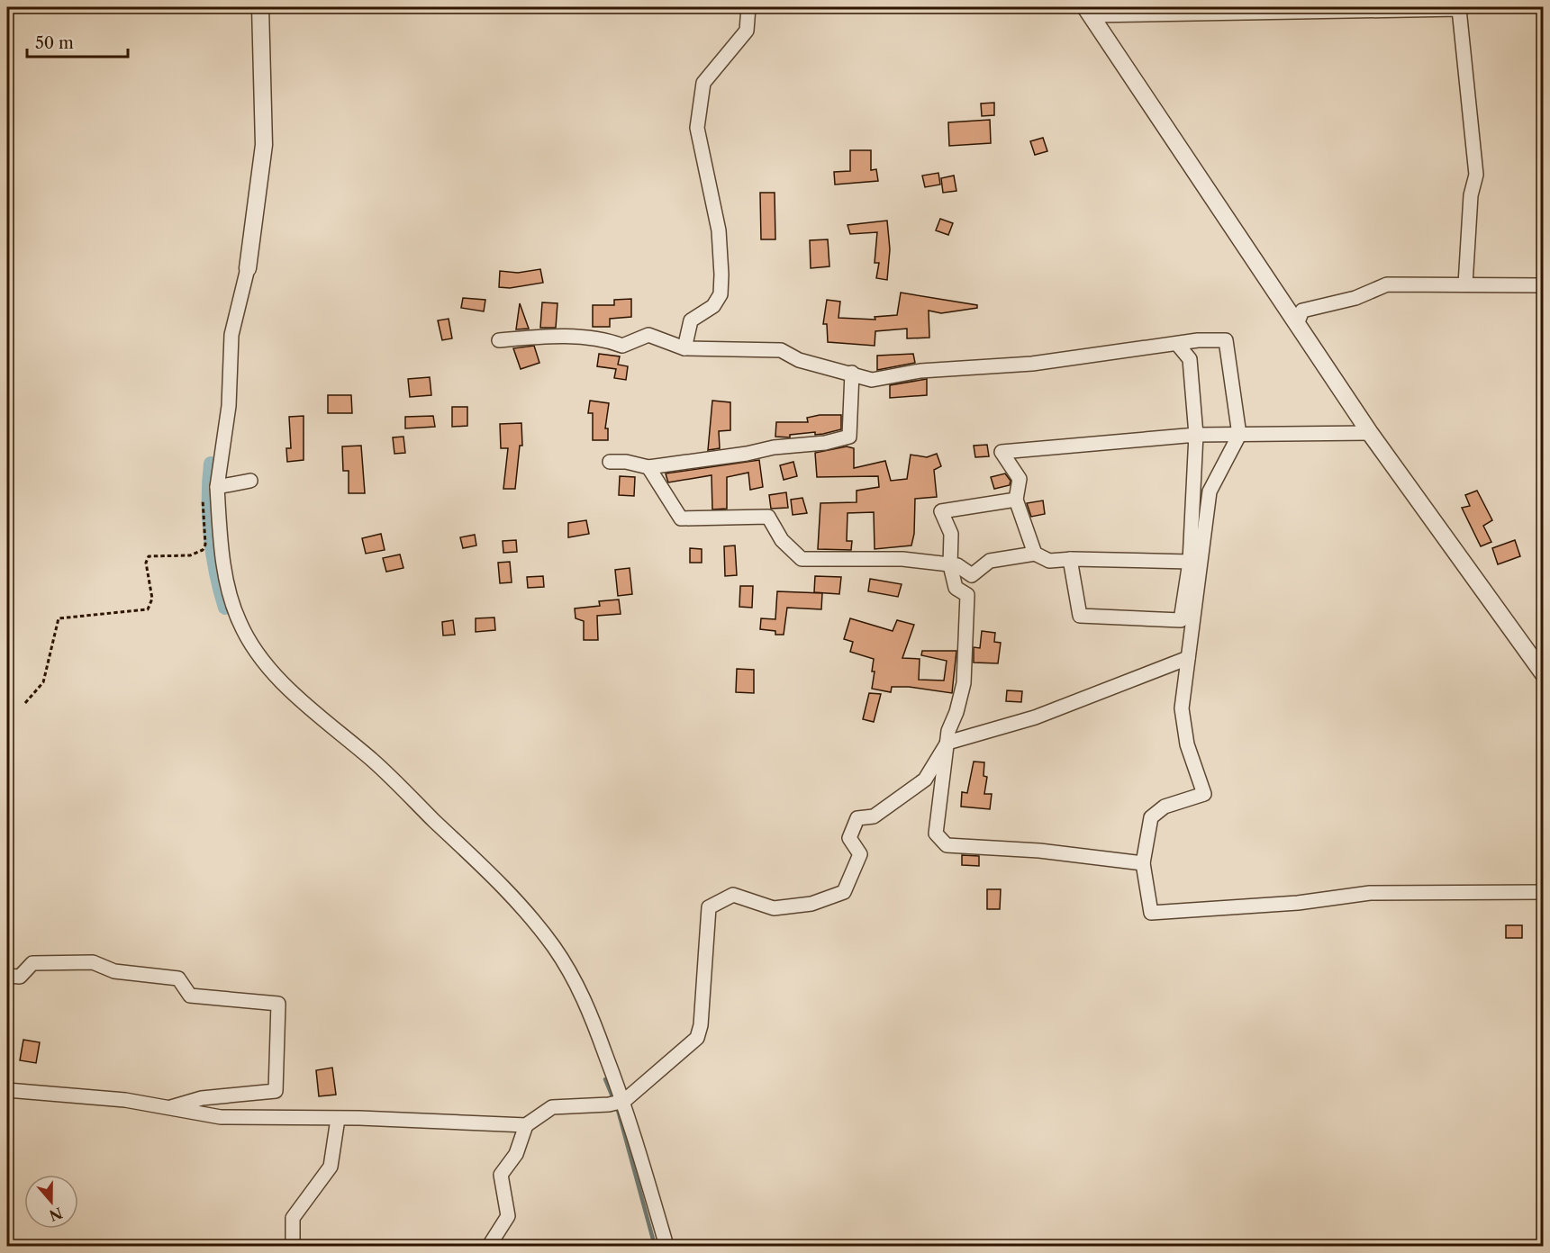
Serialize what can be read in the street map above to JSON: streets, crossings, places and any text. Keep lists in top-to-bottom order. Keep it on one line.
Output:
{"scale_bar":"50 m","north":"bottom"}
